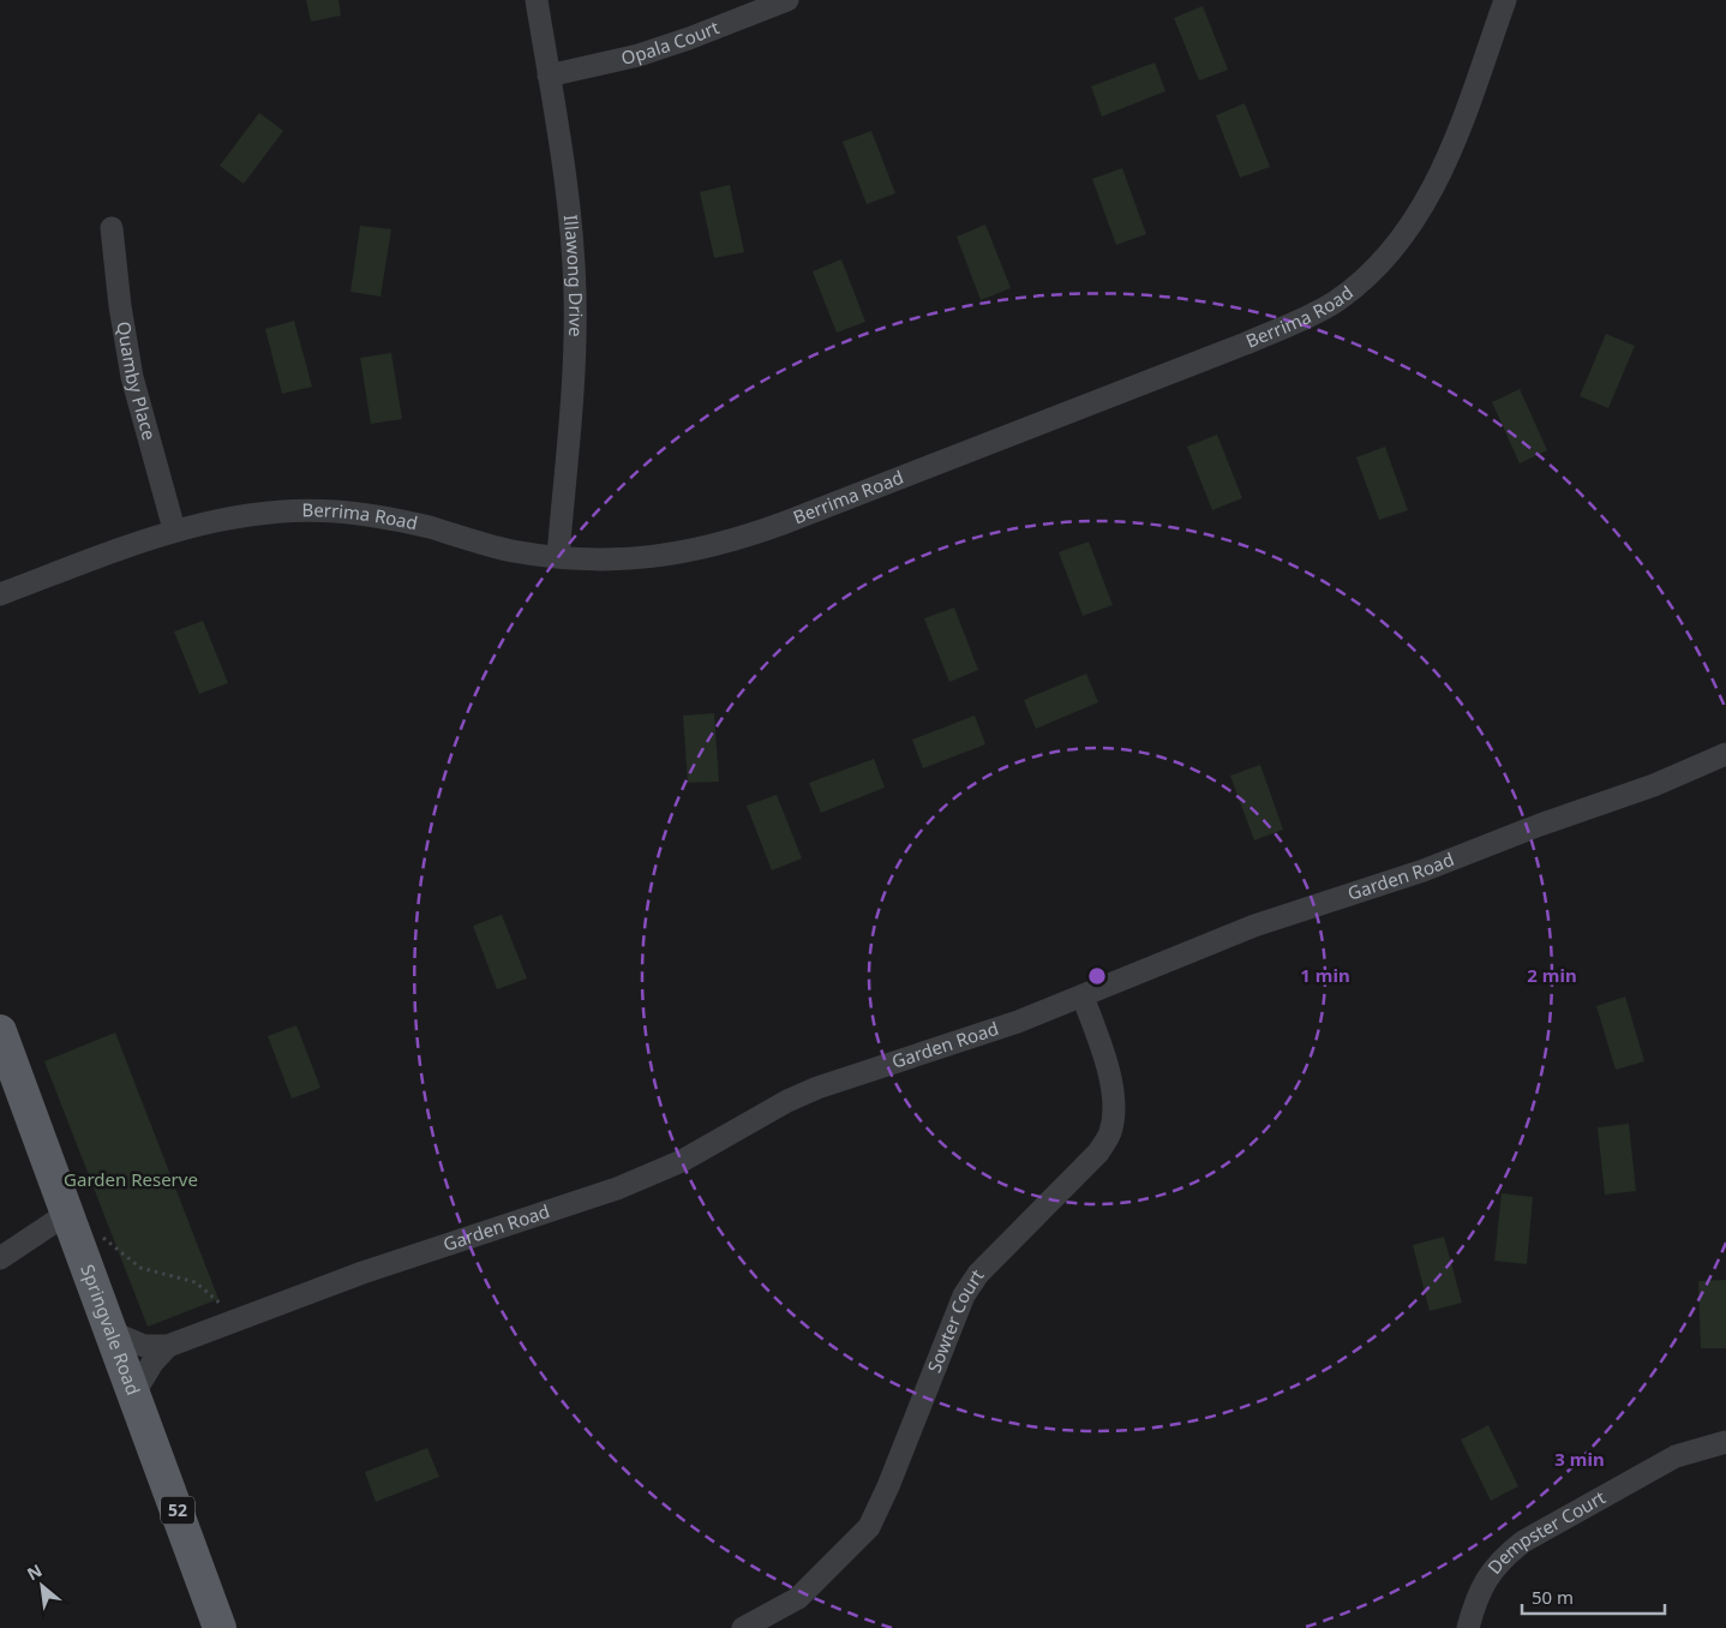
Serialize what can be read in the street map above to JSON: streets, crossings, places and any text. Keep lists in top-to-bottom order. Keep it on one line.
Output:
{"streets":{"main road":["Springvale Road","52"],"street":["Opala Court","Illawong Drive","Berrima Road","Quamby Place","Garden Road","Sowter Court","Dempster Court"]},"crossings":[["Opala Court","Illawong Drive"],["Illawong Drive","Berrima Road"],["Berrima Road","Quamby Place"],["Garden Road","Sowter Court"],["Garden Road","Springvale Road"]],"parks":["Garden Reserve"],"scale_bar":"50 m","north":"top left","rings":["1 min","2 min","3 min"]}
